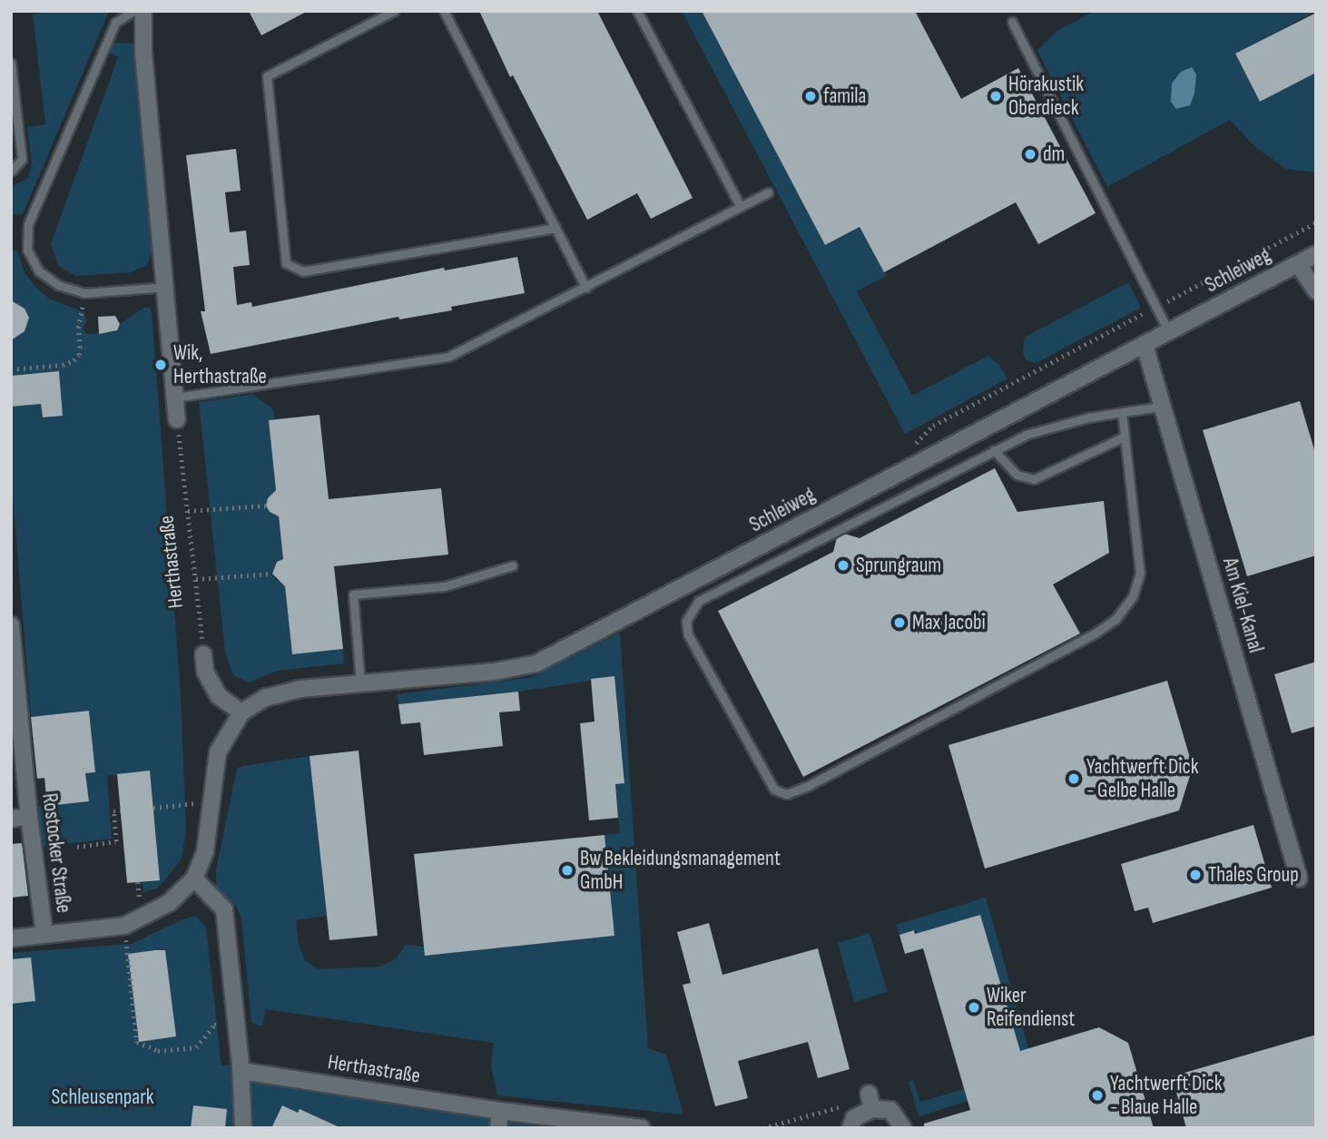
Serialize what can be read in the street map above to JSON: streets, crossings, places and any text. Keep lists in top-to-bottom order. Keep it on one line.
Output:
{"streets":{"street":["Schleiweg","Herthastraße","Am Kiel-Kanal","Rostocker Straße"]},"crossings":[["Schleiweg","Am Kiel-Kanal"]],"parks":["Schleusenpark"],"places":["famila","Hörakustik Oberdieck","dm","Wik, Herthastraße","Sprungraum","Max Jacobi","Yachtwerft Dick - Gelbe Halle","Bw Bekleidungsmanagement GmbH","Thales Group","Wiker Reifendienst","Yachtwerft Dick - Blaue Halle"]}
